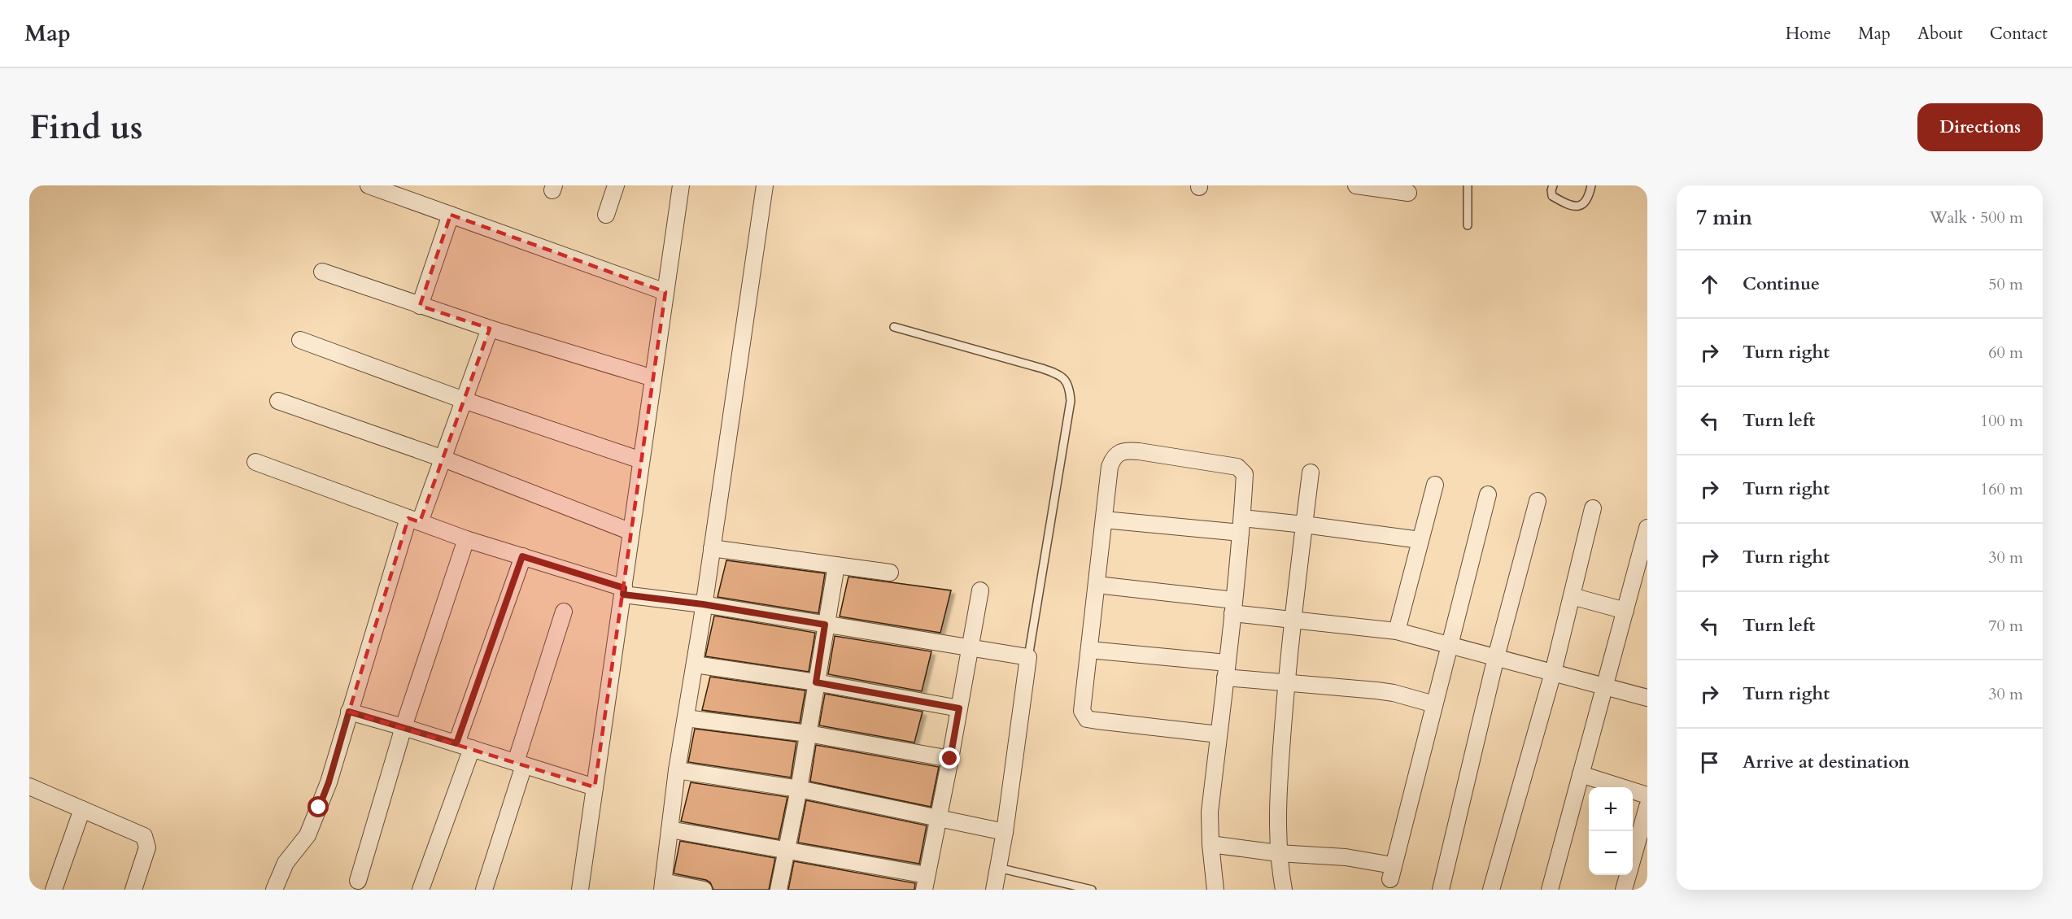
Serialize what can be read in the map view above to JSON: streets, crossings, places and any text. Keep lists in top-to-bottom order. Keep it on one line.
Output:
{"page":{"header":"Map","nav":["Home","Map","About","Contact"],"buttons":"Directions","title":"Find us","heading":["7 min","Walk · 500 m"],"list":[["Continue","50 m"],["Turn right","60 m"],["Turn left","100 m"],["Turn right","160 m"],["Turn right","30 m"],["Turn left","70 m"],["Turn right","30 m"],"Arrive at destination"],"map_buttons":["+","−"]}}
